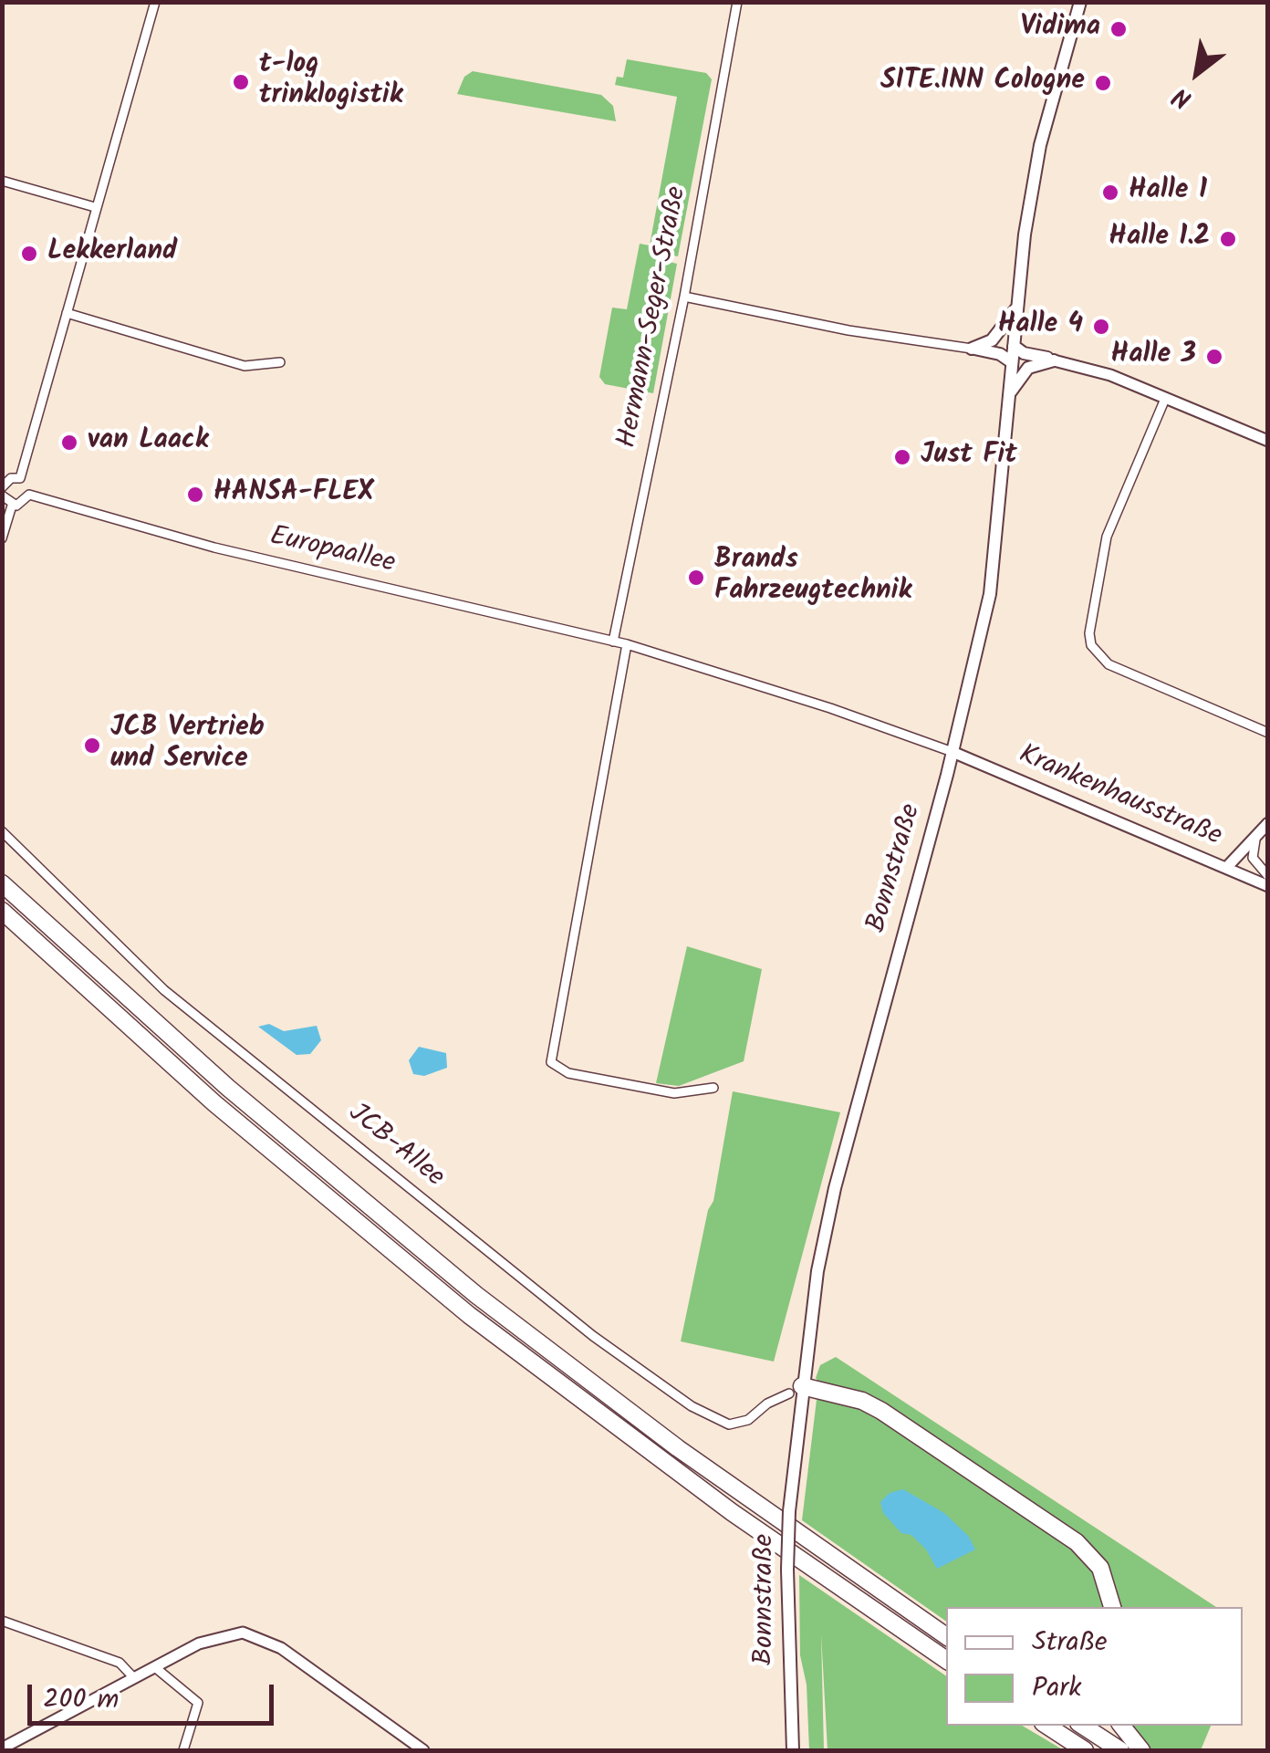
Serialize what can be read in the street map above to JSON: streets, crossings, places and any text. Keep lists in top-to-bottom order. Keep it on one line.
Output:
{"streets":{"main road":["Bonnstraße"],"street":["Hermann-Seger-Straße","Europaallee","Krankenhausstraße","JCB-Allee"]},"crossings":[["Hermann-Seger-Straße","Europaallee"],["Europaallee","Krankenhausstraße"],["Europaallee","Bonnstraße"],["Krankenhausstraße","Bonnstraße"],["Bonnstraße","JCB-Allee"]],"places":["Vidima","t-log trinklogistik","SITE.INN Cologne","Halle 1","Halle 1.2","Lekkerland","Halle 4","Halle 3","van Laack","Just Fit","HANSA-FLEX","Brands Fahrzeugtechnik","JCB Vertrieb und Service"],"legend":["Straße","Park"],"scale_bar":"200 m","north":"bottom left"}
